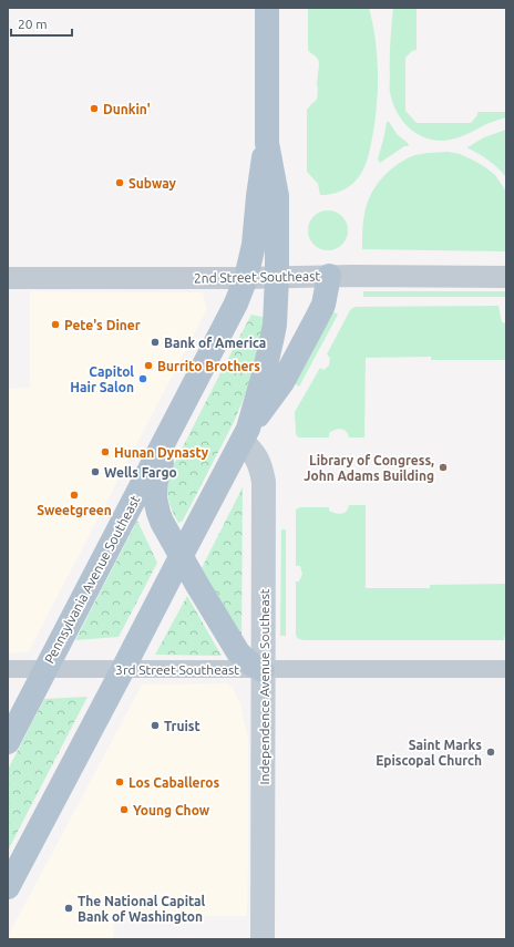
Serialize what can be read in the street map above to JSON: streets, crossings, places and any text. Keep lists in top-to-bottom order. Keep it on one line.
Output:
{"streets":{"main road":["Pennsylvania Avenue Southeast","Independence Avenue Southeast"],"street":["2nd Street Southeast","3rd Street Southeast"]},"crossings":[["2nd Street Southeast","Pennsylvania Avenue Southeast"],["Pennsylvania Avenue Southeast","3rd Street Southeast"],["3rd Street Southeast","Independence Avenue Southeast"]],"places":["Dunkin'","Subway","Pete's Diner","Bank of America","Burrito Brothers","Capitol Hair Salon","Hunan Dynasty","Library of Congress, John Adams Building","Wells Fargo","Sweetgreen","Truist","Saint Marks Episcopal Church","Los Caballeros","Young Chow","The National Capital Bank of Washington"],"scale_bar":"20 m"}
